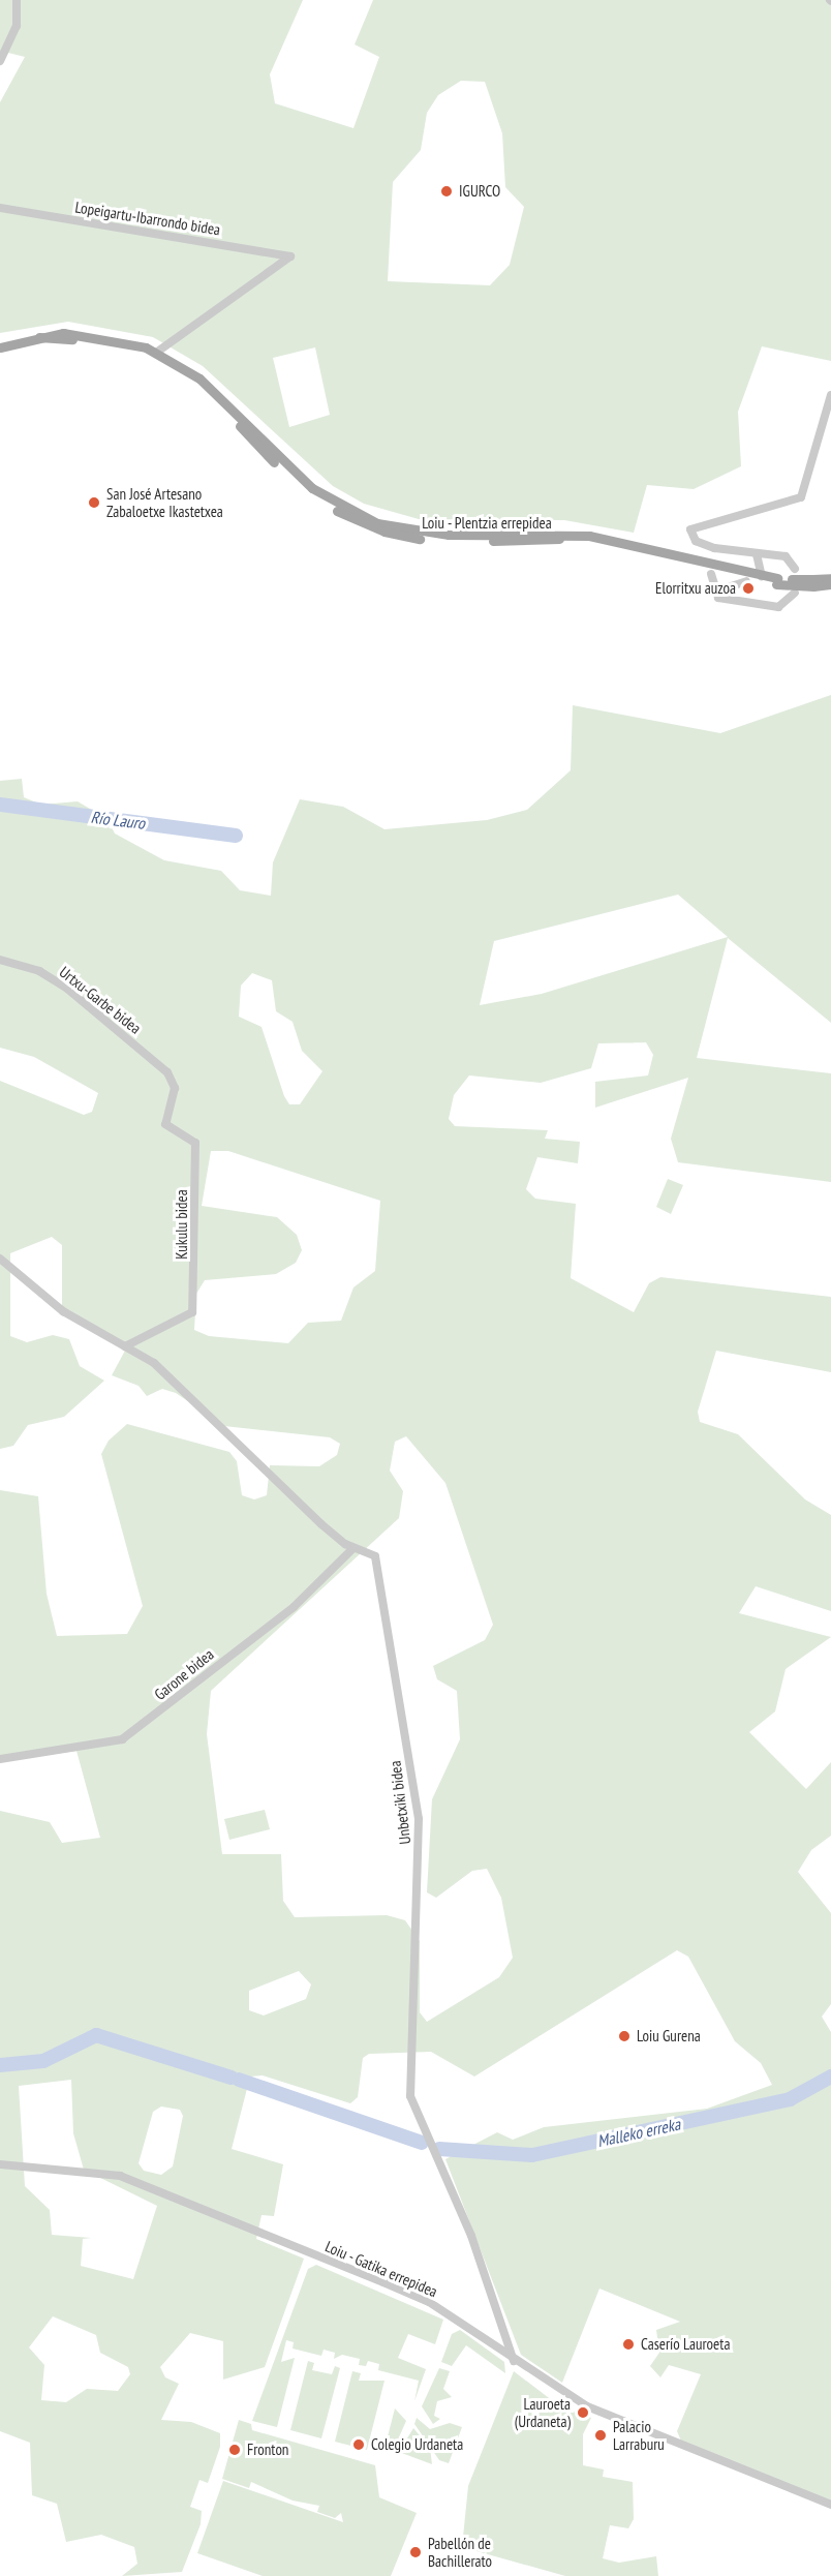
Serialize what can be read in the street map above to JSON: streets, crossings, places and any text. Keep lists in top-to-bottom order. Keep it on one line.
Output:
{"streets":{"main road":["Loiu - Plentzia errepidea"],"street":["Lopeigartu-Ibarrondo bidea","Urtxu-Garbe bidea","Kukulu bidea","Garone bidea","Unbetxiki bidea","Loiu - Gatika errepidea"]},"crossings":[["Urtxu-Garbe bidea","Kukulu bidea"],["Garone bidea","Unbetxiki bidea"],["Unbetxiki bidea","Loiu - Gatika errepidea"]],"water":["Río Lauro","Malleko erreka"],"places":["IGURCO","San José Artesano Zabaloetxe Ikastetxea","Elorritxu auzoa","Loiu Gurena","Caserío Lauroeta","Lauroeta (Urdaneta)","Palacio Larraburu","Colegio Urdaneta","Fronton","Pabellón de Bachillerato"]}
